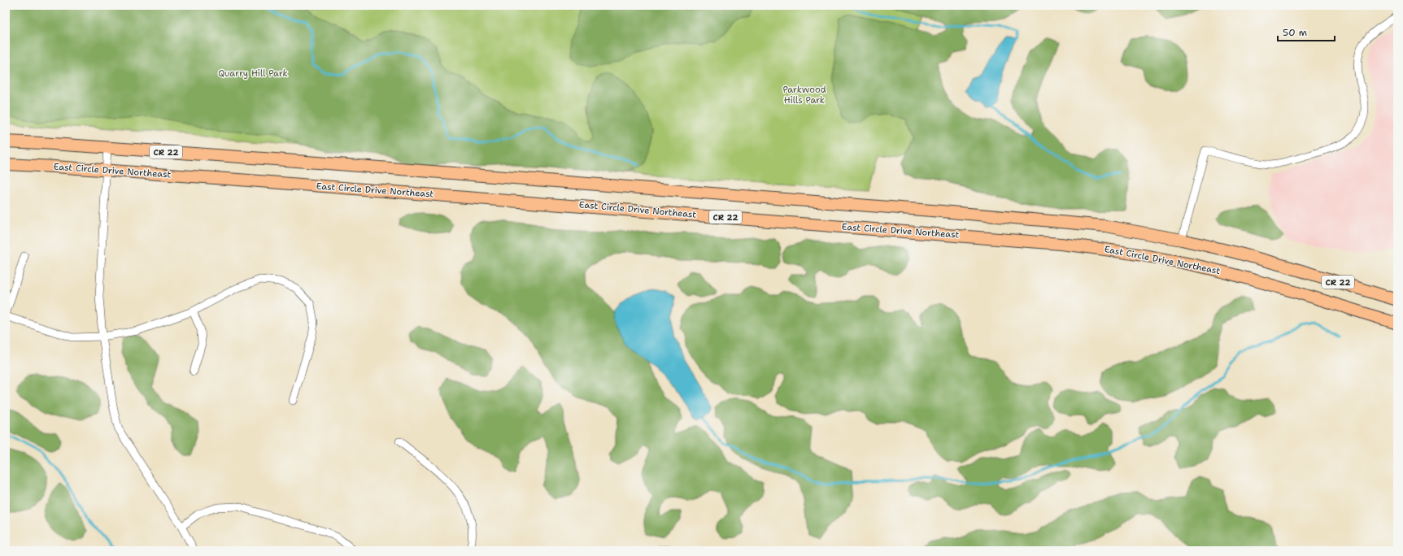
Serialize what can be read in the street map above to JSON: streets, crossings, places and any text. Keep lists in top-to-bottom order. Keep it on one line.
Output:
{"streets":{"main road":["CR 22","East Circle Drive Northeast"]},"parks":["Quarry Hill Park","Parkwood Hills Park"],"scale_bar":"50 m"}
